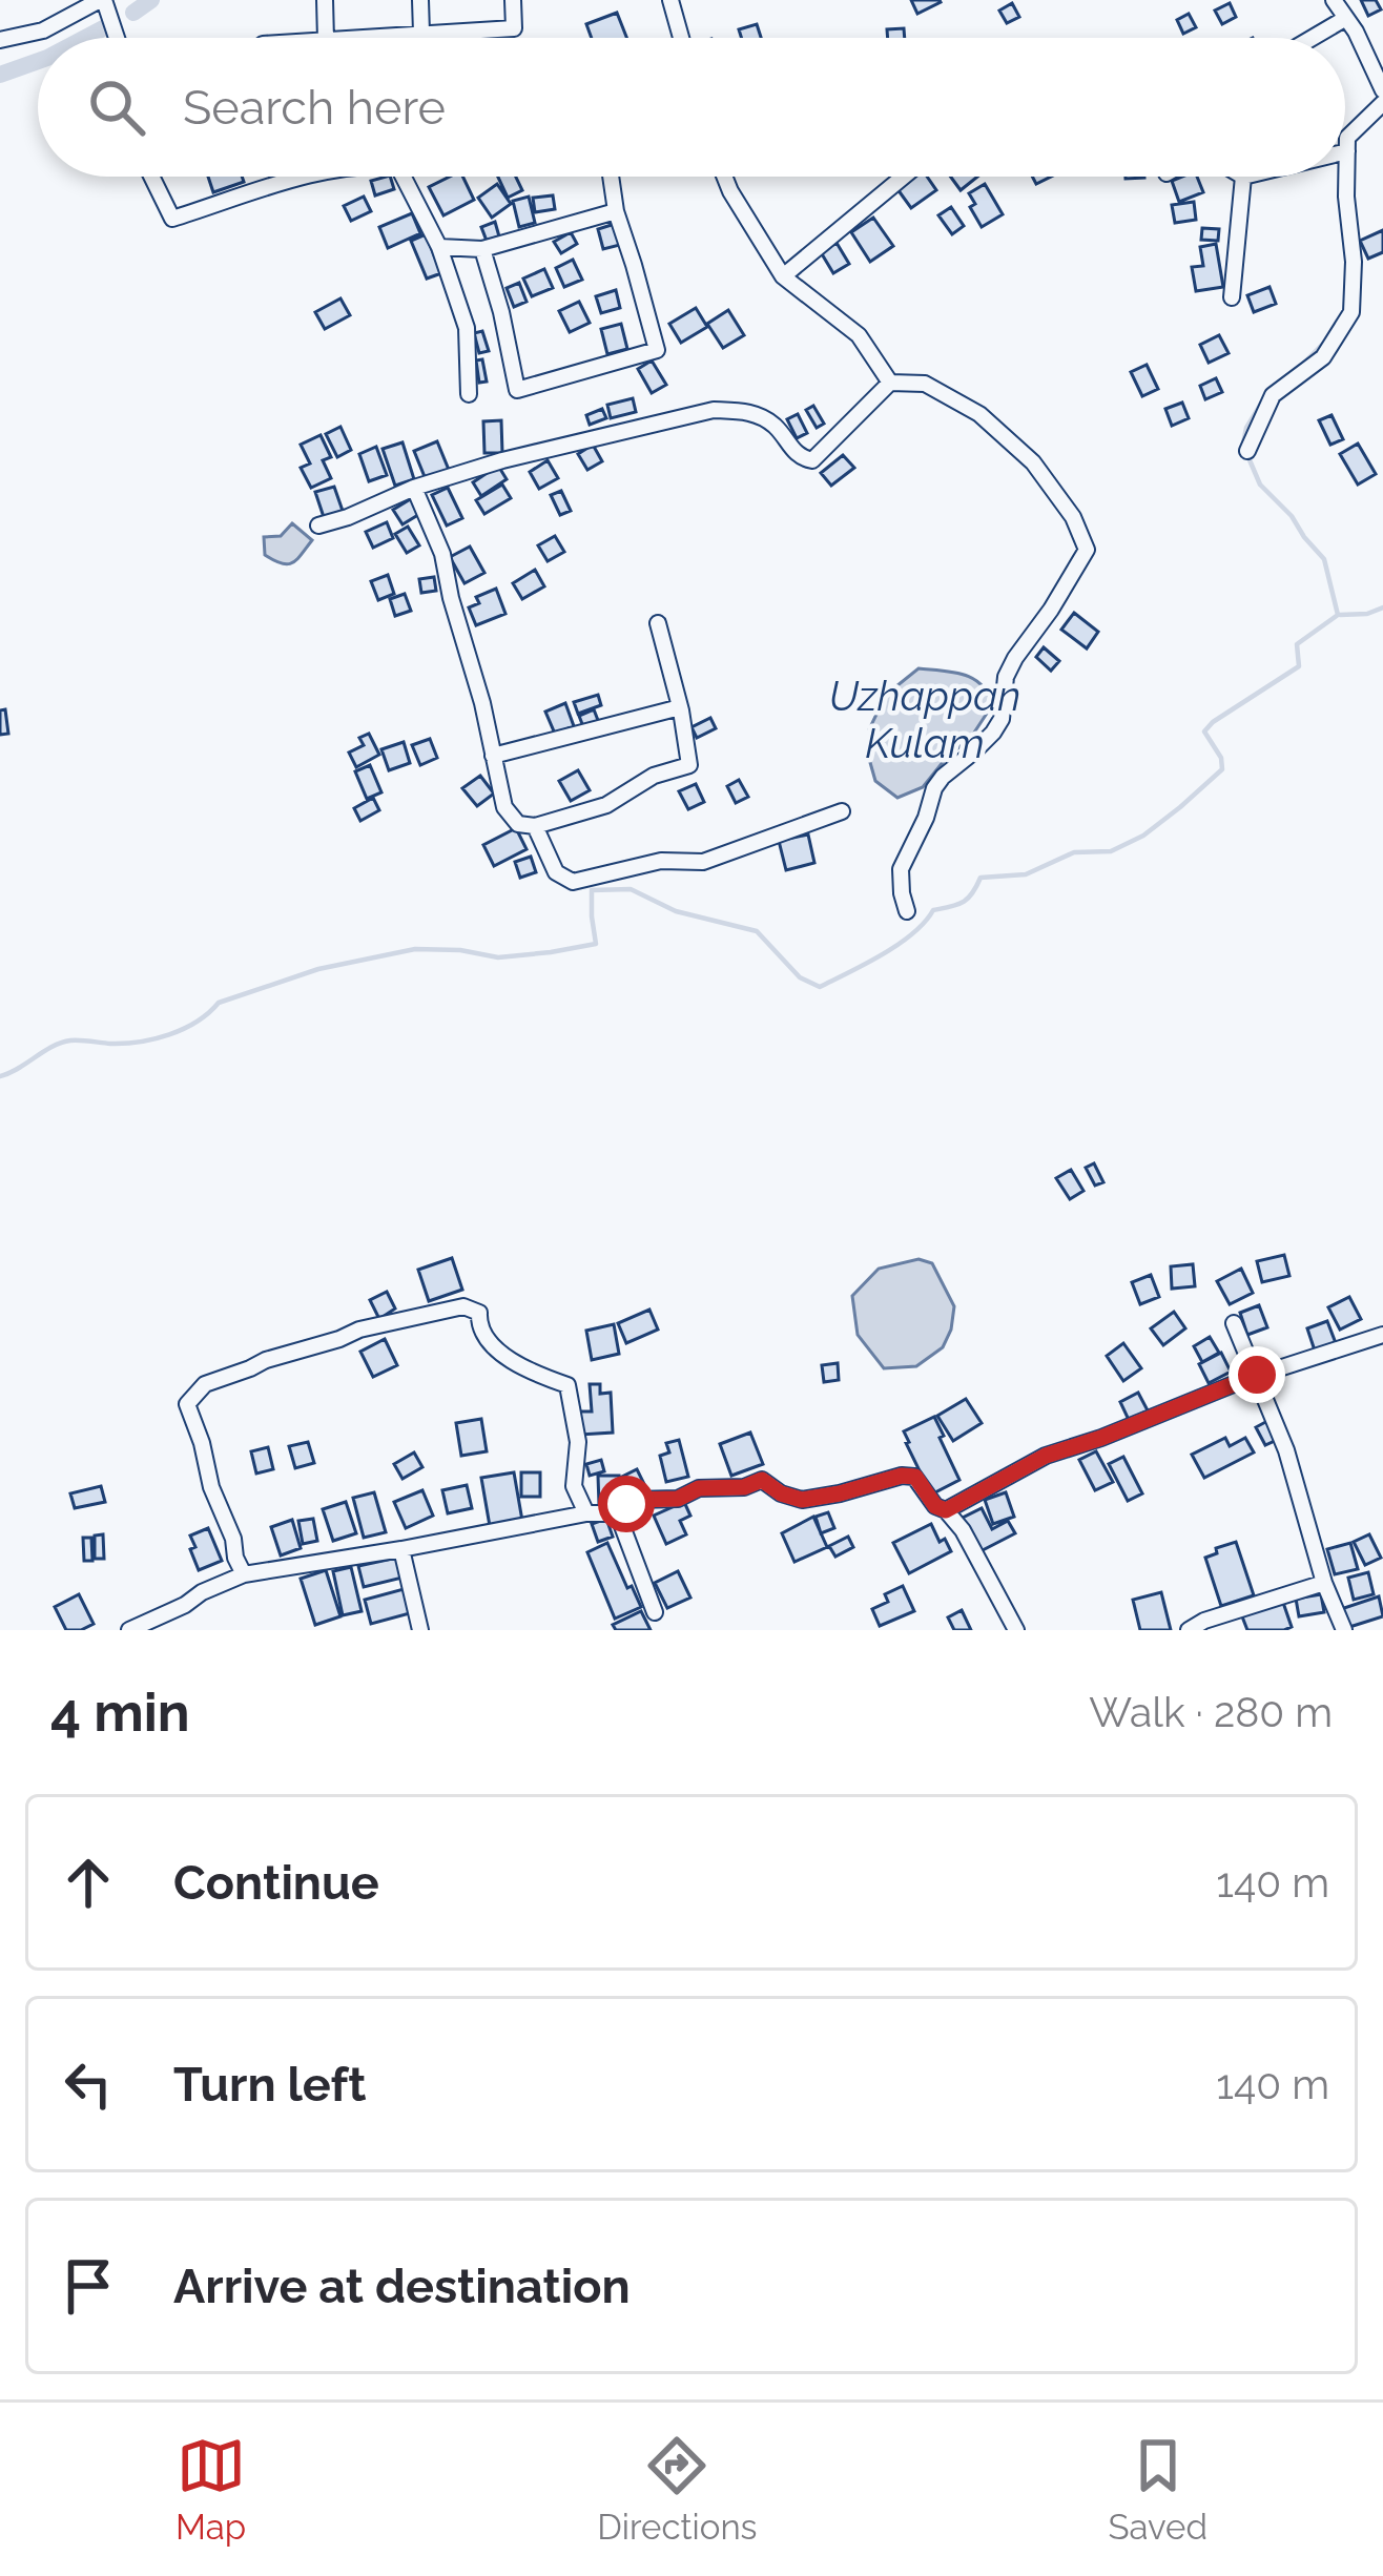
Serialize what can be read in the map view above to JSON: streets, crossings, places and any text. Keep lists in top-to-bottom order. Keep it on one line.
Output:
{"water":["Uzhappan Kulam"],"page":{"search":"Search here","heading":["4 min","Walk · 280 m"],"list":[["Continue","140 m"],["Turn left","140 m"],"Arrive at destination"],"nav":["Map","Directions","Saved"]}}
